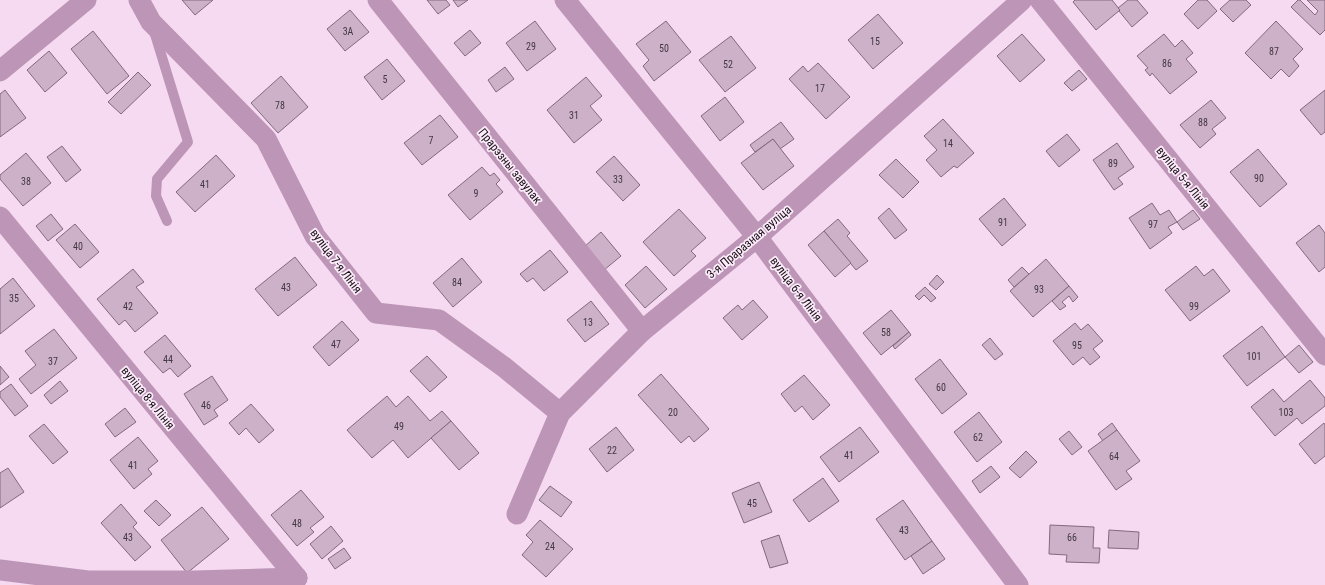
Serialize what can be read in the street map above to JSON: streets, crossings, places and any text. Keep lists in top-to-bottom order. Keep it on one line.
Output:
{"streets":{"street":["Прарэзны завулак","вуліца 5-я Лінія","3-я Праразная вуліца","вуліца 7-я Лінія","вуліца 6-я Лінія","вуліца 8-я Лінія"]},"crossings":[["Прарэзны завулак","3-я Праразная вуліца"],["3-я Праразная вуліца","вуліца 7-я Лінія"],["3-я Праразная вуліца","вуліца 6-я Лінія"]],"house_numbers":["3А","15","29","50","87","86","52","5","17","78","31","88","7","14","89","90","33","38","41","9","91","97","40","84","43","93","35","42","99","13","58","47","95","101","44","37","60","46","20","103","49","62","22","41","64","41","45","48","43","43","66","24"]}
